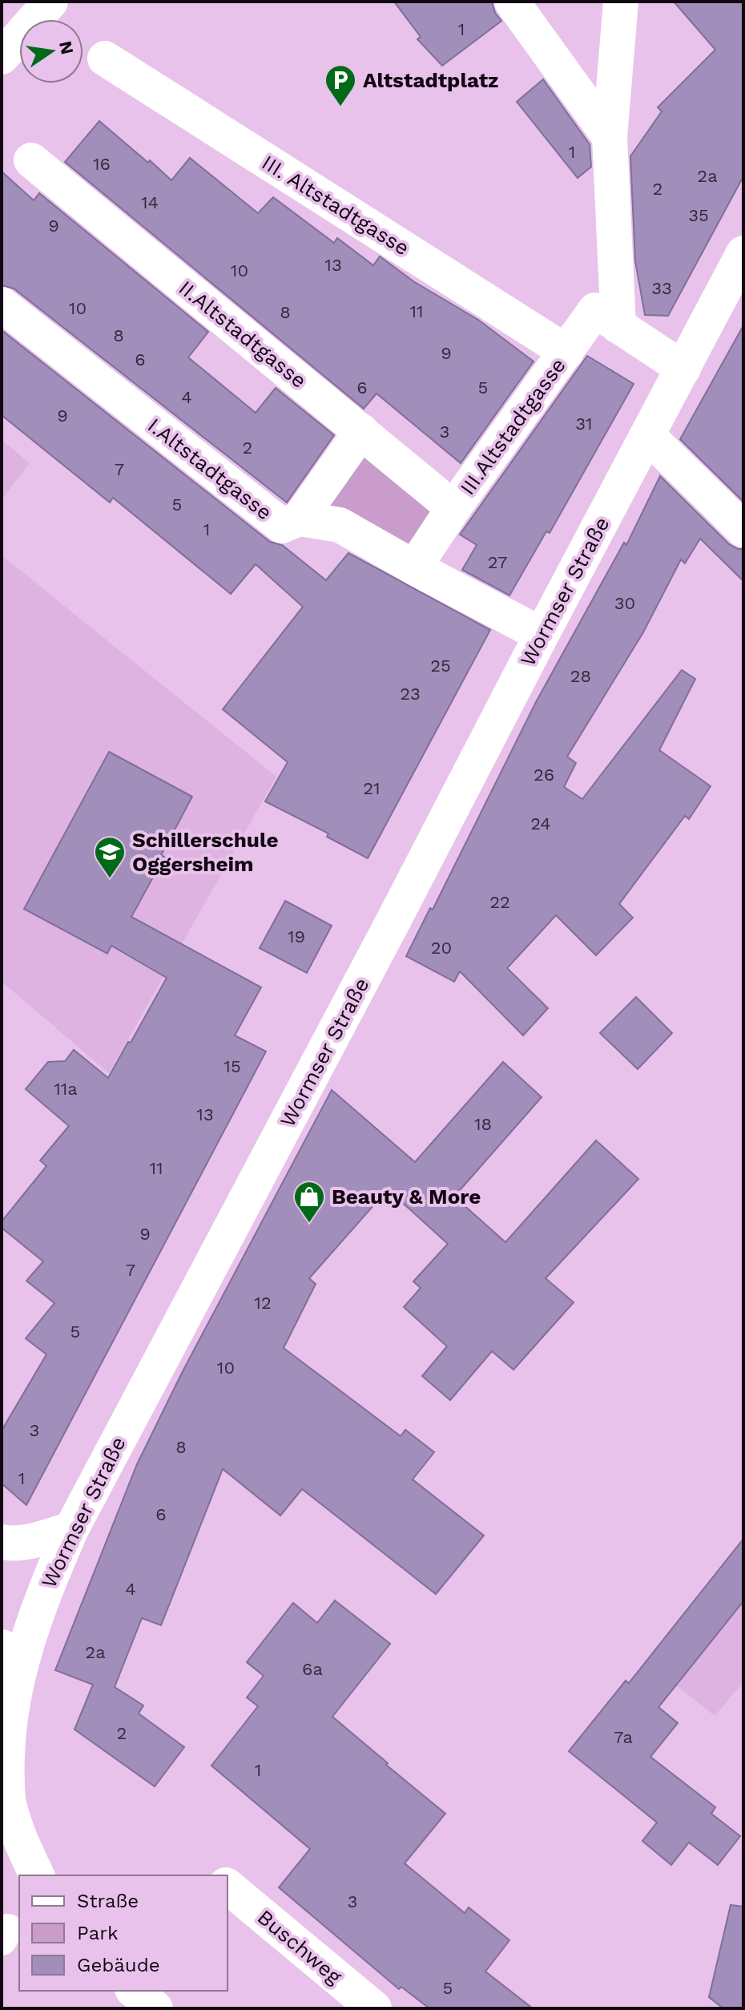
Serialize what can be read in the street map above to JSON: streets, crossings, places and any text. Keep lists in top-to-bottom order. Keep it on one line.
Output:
{"streets":{"street":["III. Altstadtgasse","II.Altstadtgasse","III.Altstadtgasse","I.Altstadtgasse","Wormser Straße","Buschweg"]},"crossings":[["III. Altstadtgasse","III.Altstadtgasse"],["II.Altstadtgasse","III.Altstadtgasse"],["III.Altstadtgasse","I.Altstadtgasse"],["I.Altstadtgasse","Wormser Straße"]],"places":{"parking":["Altstadtplatz"],"school or university":["Schillerschule Oggersheim"],"shop":["Beauty & More"]},"house_numbers":["1","1","16","2a","2","14","35","9","13","10","33","10","11","8","8","9","6","6","5","4","9","31","3","2","7","5","1","27","30","25","28","23","26","21","24","22","19","20","15","11a","13","18","11","9","7","12","5","10","3","8","1","6","4","2a","6a","2","7a","1","3","5"],"legend":["Straße","Park","Gebäude"],"north":"right"}
